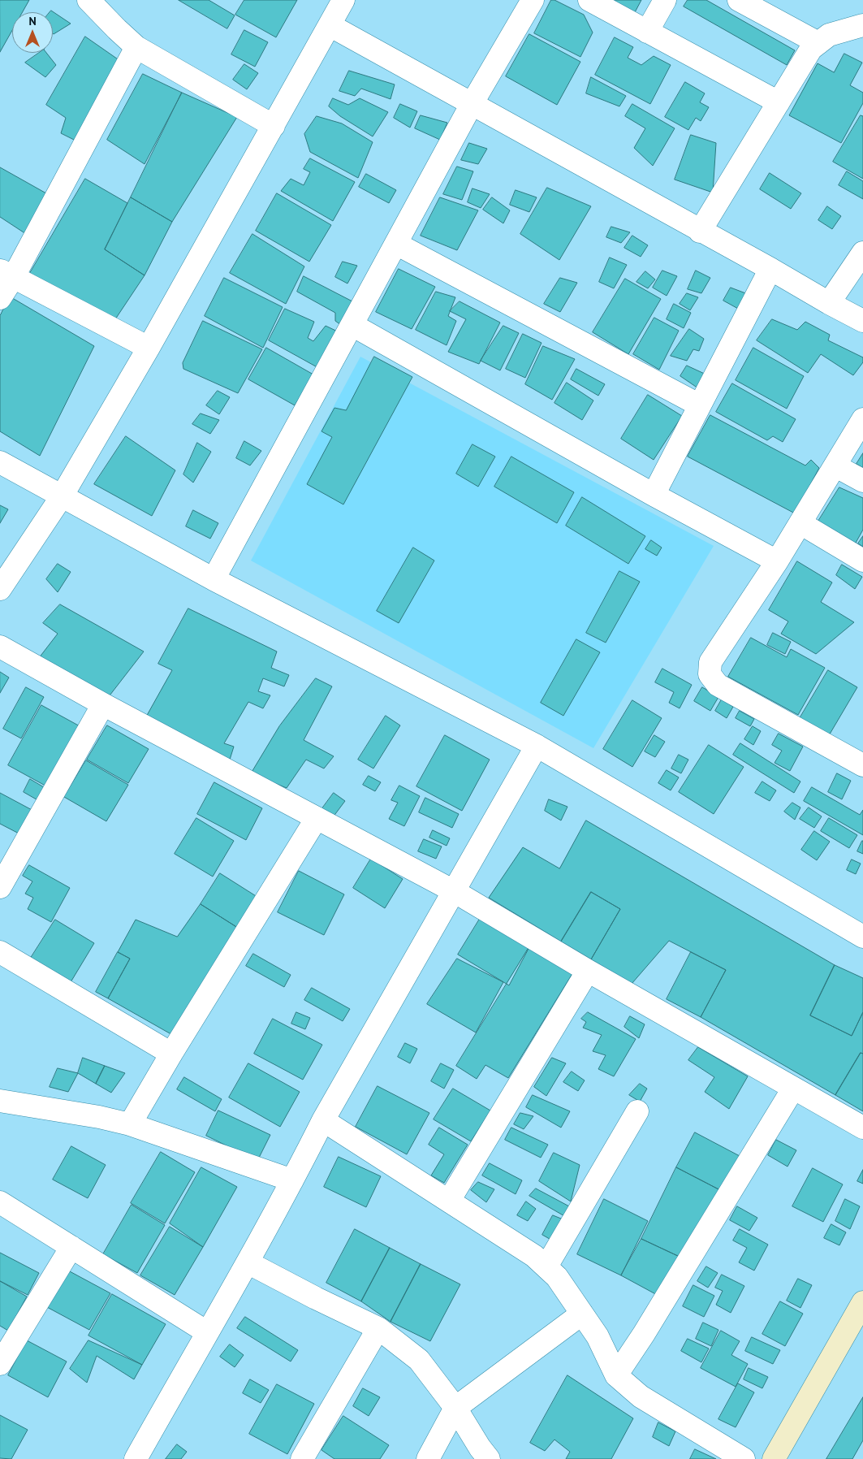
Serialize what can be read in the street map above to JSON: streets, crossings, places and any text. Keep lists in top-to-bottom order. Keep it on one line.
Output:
{"north":"top"}
